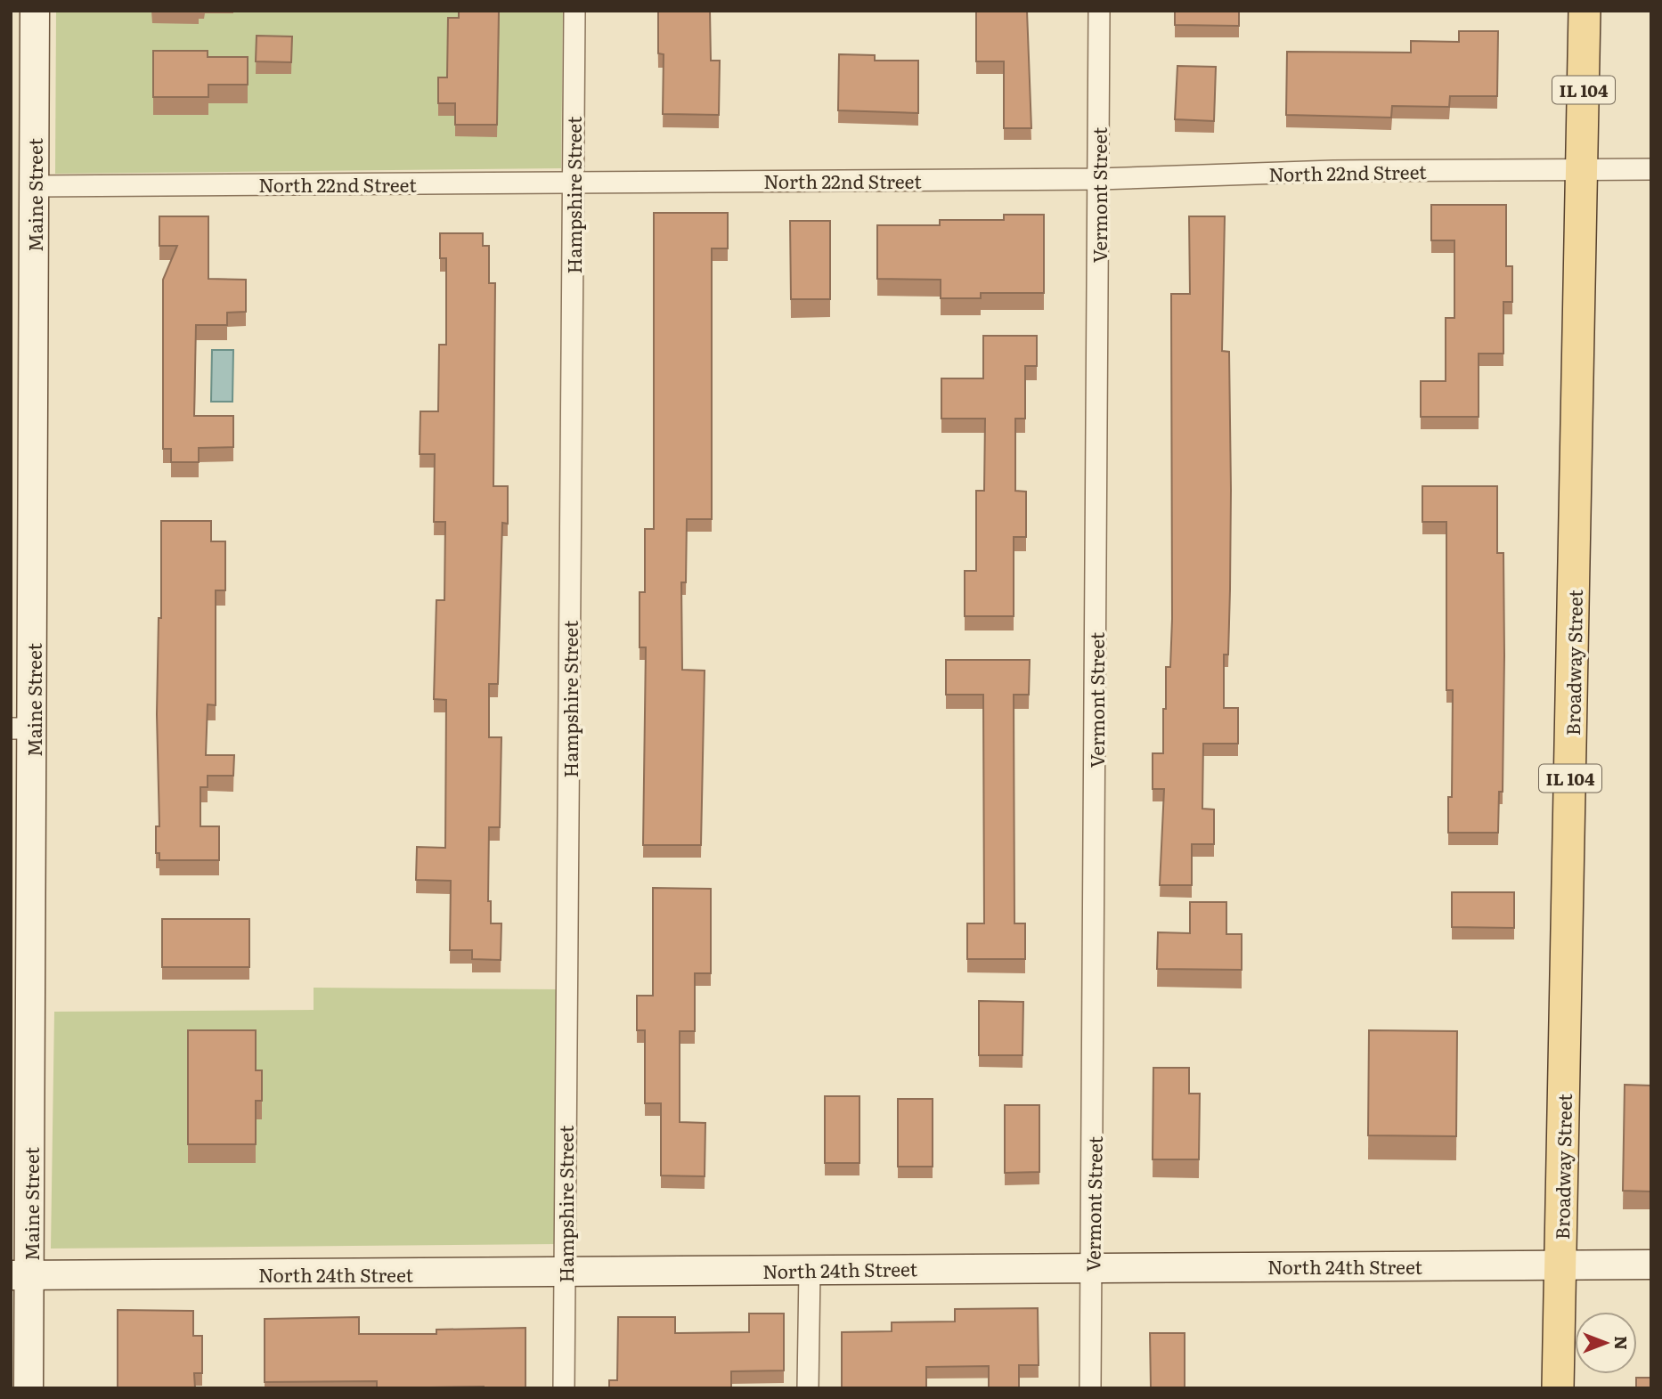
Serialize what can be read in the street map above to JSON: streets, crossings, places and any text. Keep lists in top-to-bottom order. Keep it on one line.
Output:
{"streets":{"main road":["IL 104","Maine Street","Broadway Street","North 24th Street"],"street":["North 22nd Street","Hampshire Street","Vermont Street"]},"crossings":[["North 22nd Street","Maine Street"],["North 22nd Street","Hampshire Street"],["North 22nd Street","Vermont Street"],["North 22nd Street","Broadway Street"],["Maine Street","North 24th Street"],["Hampshire Street","North 24th Street"],["Vermont Street","North 24th Street"],["Broadway Street","North 24th Street"]],"north":"right"}
